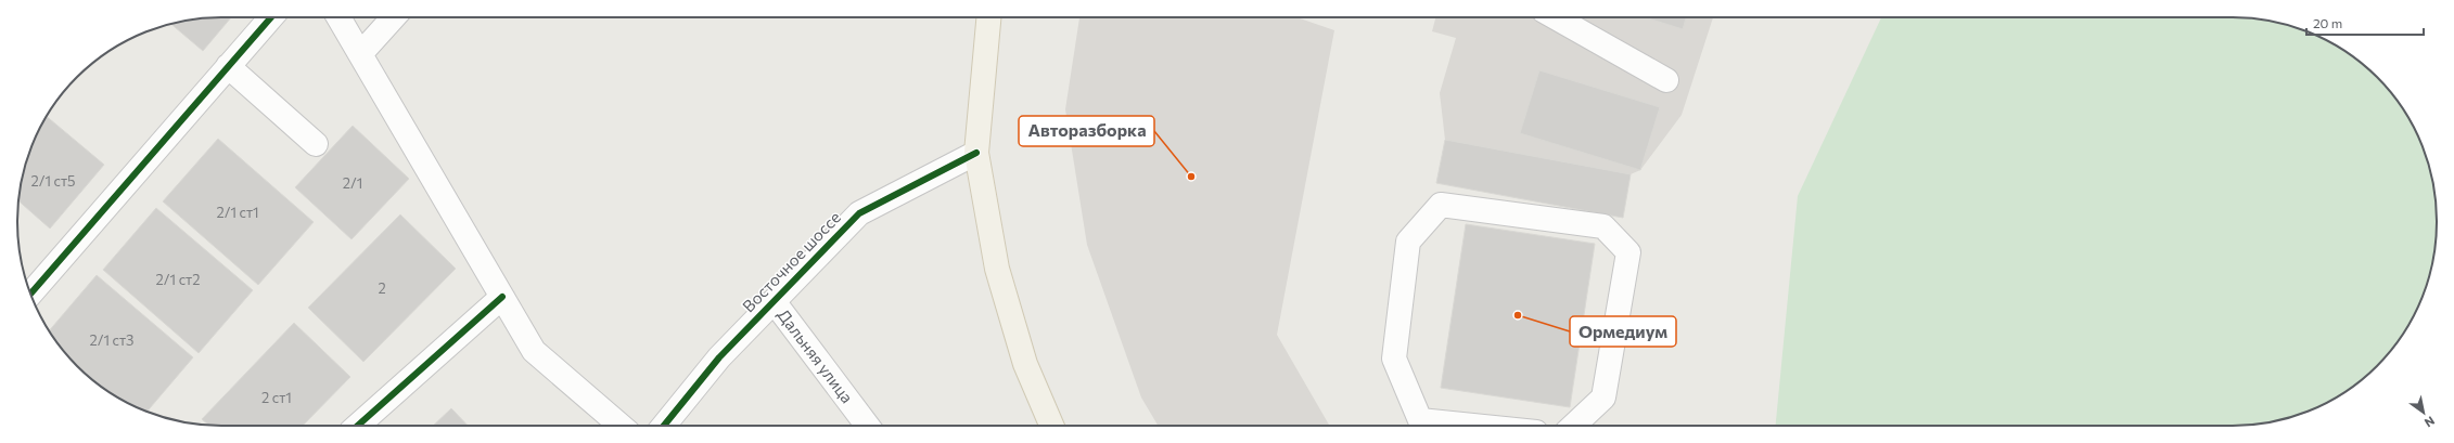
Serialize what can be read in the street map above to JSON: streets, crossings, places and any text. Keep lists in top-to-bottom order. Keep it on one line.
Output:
{"streets":{"street":["Восточное шоссе","Дальняя улица"]},"crossings":[["Восточное шоссе","Дальняя улица"]],"places":["Авторазборка","Ормедиум"],"house_numbers":["2/1 ст5","2/1","2/1 ст1","2/1 ст2","2","2/1 ст3","2 ст1"],"scale_bar":"20 m","north":"bottom right"}
